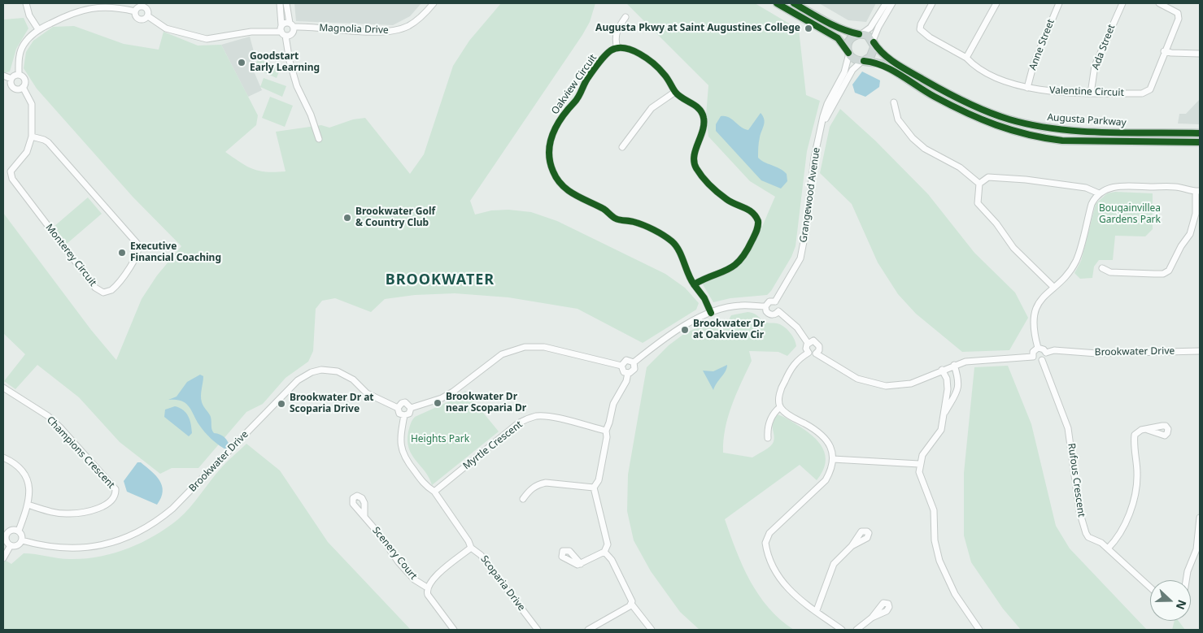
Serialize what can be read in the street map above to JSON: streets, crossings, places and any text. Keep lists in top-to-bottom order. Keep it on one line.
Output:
{"streets":{"main road":["Augusta Parkway"],"street":["Magnolia Drive","Anne Street","Ada Street","Oakview Circuit","Valentine Circuit","Grangewood Avenue","Monterey Circuit","Brookwater Drive","Myrtle Crescent","Champions Crescent","Rufous Crescent","Scenery Court","Scoparia Drive"]},"crossings":[["Anne Street","Valentine Circuit"],["Ada Street","Valentine Circuit"],["Augusta Parkway","Grangewood Avenue"],["Brookwater Drive","Rufous Crescent"],["Brookwater Drive","Scoparia Drive"],["Myrtle Crescent","Scoparia Drive"]],"districts":["BROOKWATER"],"parks":["Bougainvillea Gardens Park","Heights Park"],"places":["Augusta Pkwy at Saint Augustines College","Goodstart Early Learning","Brookwater Golf & Country Club","Executive Financial Coaching","Brookwater Dr at Oakview Cir","Brookwater Dr near Scoparia Dr","Brookwater Dr at Scoparia Drive"],"north":"right"}
